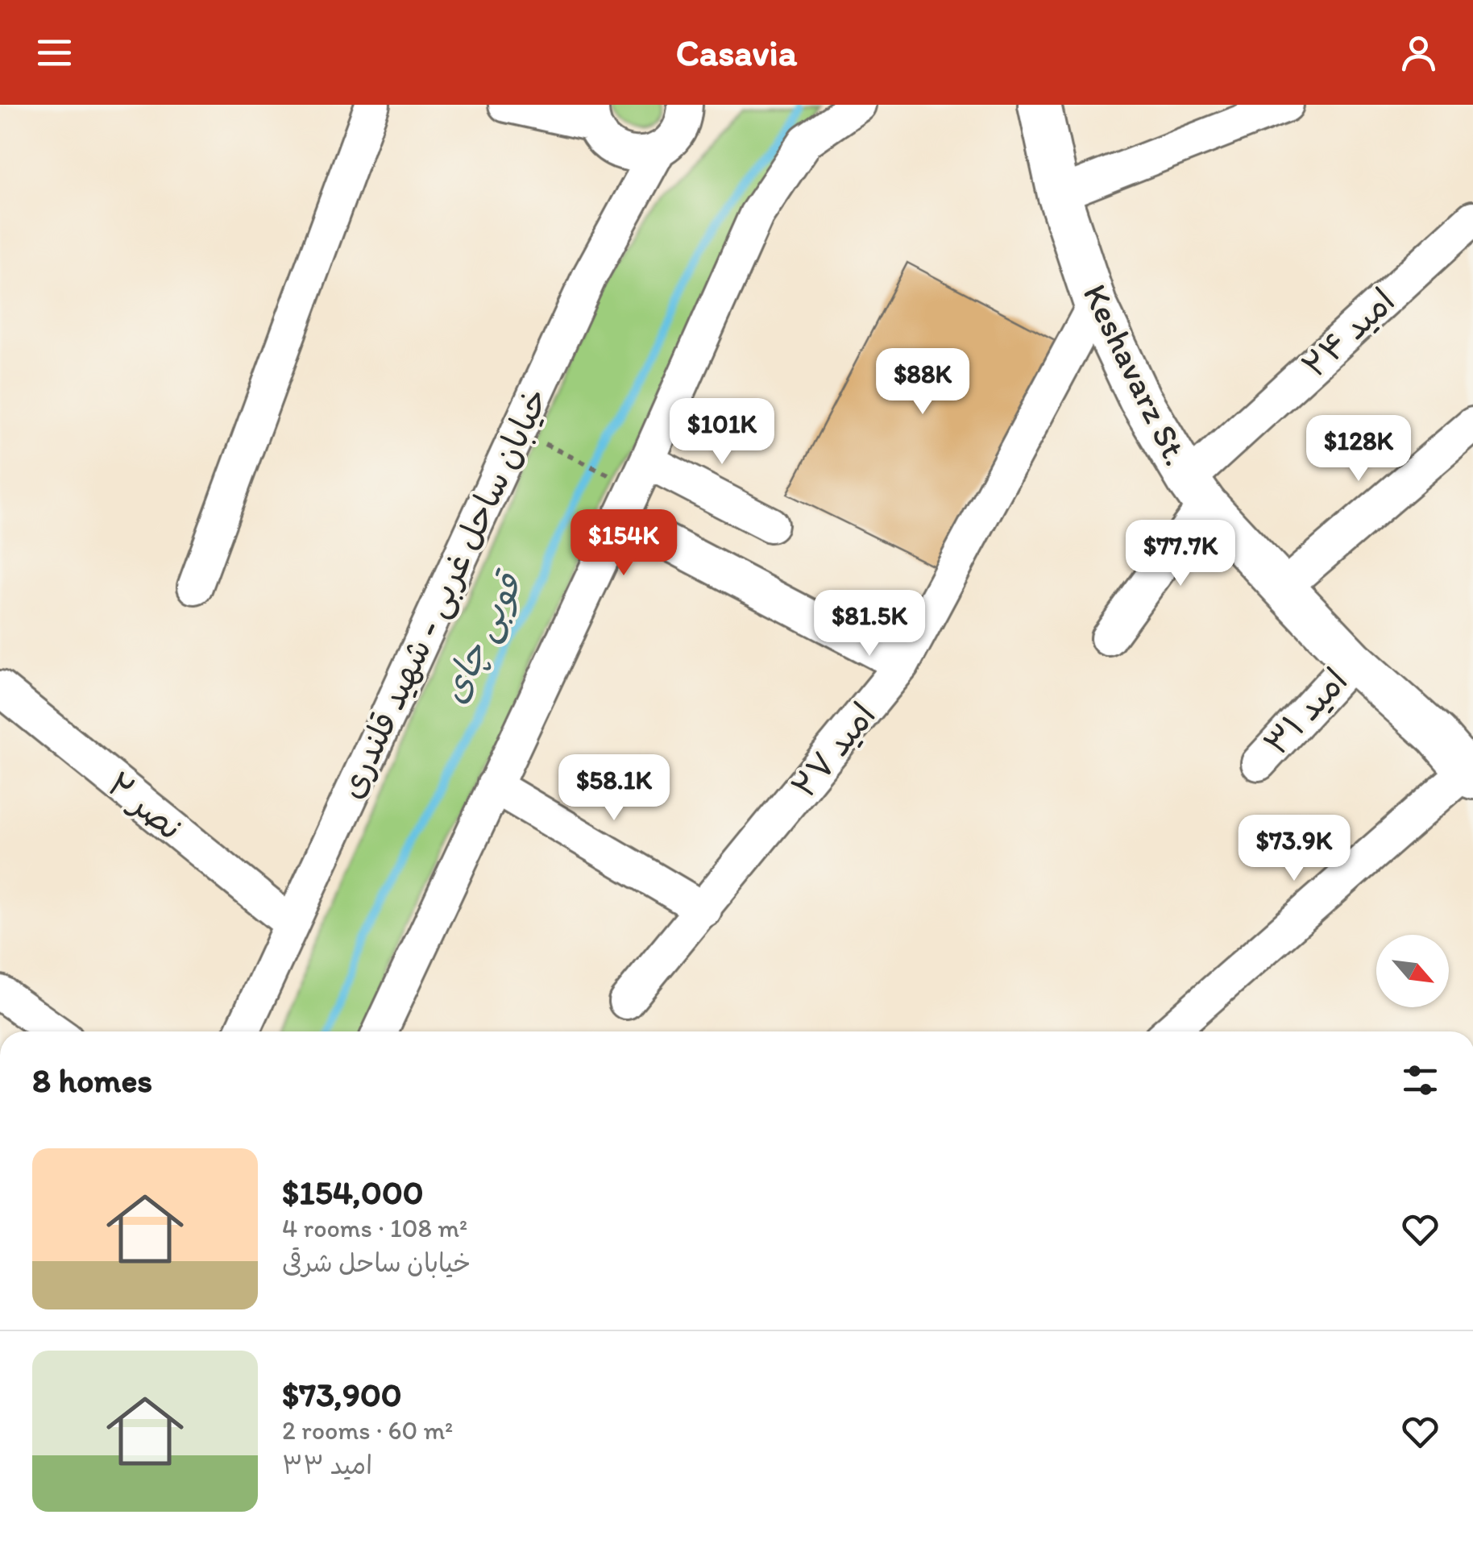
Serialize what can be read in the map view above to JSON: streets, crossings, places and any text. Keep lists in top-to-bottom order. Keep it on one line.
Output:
{"streets":{"main road":["Keshavarz St."],"street":["امید ۲۴","خیابان ساحل غربی - شهید قلندری","امید ۳۱","امید ۲۷","نصر ۲"]},"crossings":[["امید ۲۴","Keshavarz St."],["Keshavarz St.","امید ۳۱"],["Keshavarz St.","امید ۲۷"],["خیابان ساحل غربی - شهید قلندری","نصر ۲"]],"water":["قوبی چای"],"north":"bottom right","page":{"header":"Casavia","price":["$88K","$101K","$128K","$154K","$77.7K","$81.5K","$58.1K","$73.9K"],"heading":"8 homes","list":[{"name":"$154,000","note":"4 rooms · 108 m² · خیابان ساحل شرقی"},{"name":"$73,900","note":"2 rooms · 60 m² · امید ۳۳"}]}}
